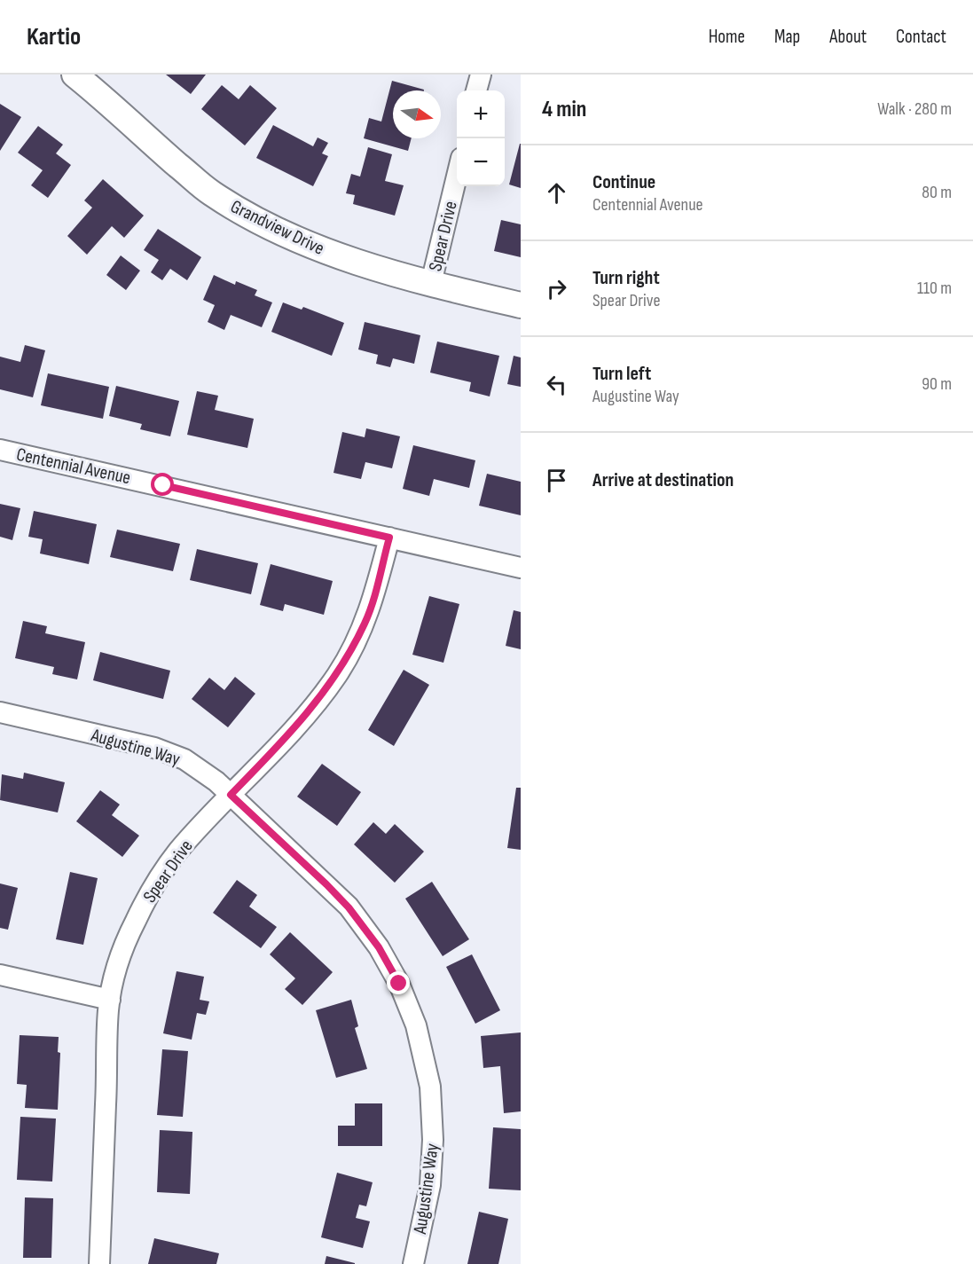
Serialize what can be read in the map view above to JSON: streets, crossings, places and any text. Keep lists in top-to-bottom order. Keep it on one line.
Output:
{"streets":{"street":["Grandview Drive","Spear Drive","Centennial Avenue","Augustine Way"]},"crossings":[["Grandview Drive","Spear Drive"],["Spear Drive","Centennial Avenue"],["Spear Drive","Augustine Way"]],"north":"right","page":{"header":"Kartio","nav":["Home","Map","About","Contact"],"heading":["4 min","Walk · 280 m"],"map_buttons":["+","−"],"list":[["Continue","Centennial Avenue","80 m"],["Turn right","Spear Drive","110 m"],["Turn left","Augustine Way","90 m"],"Arrive at destination"]}}
